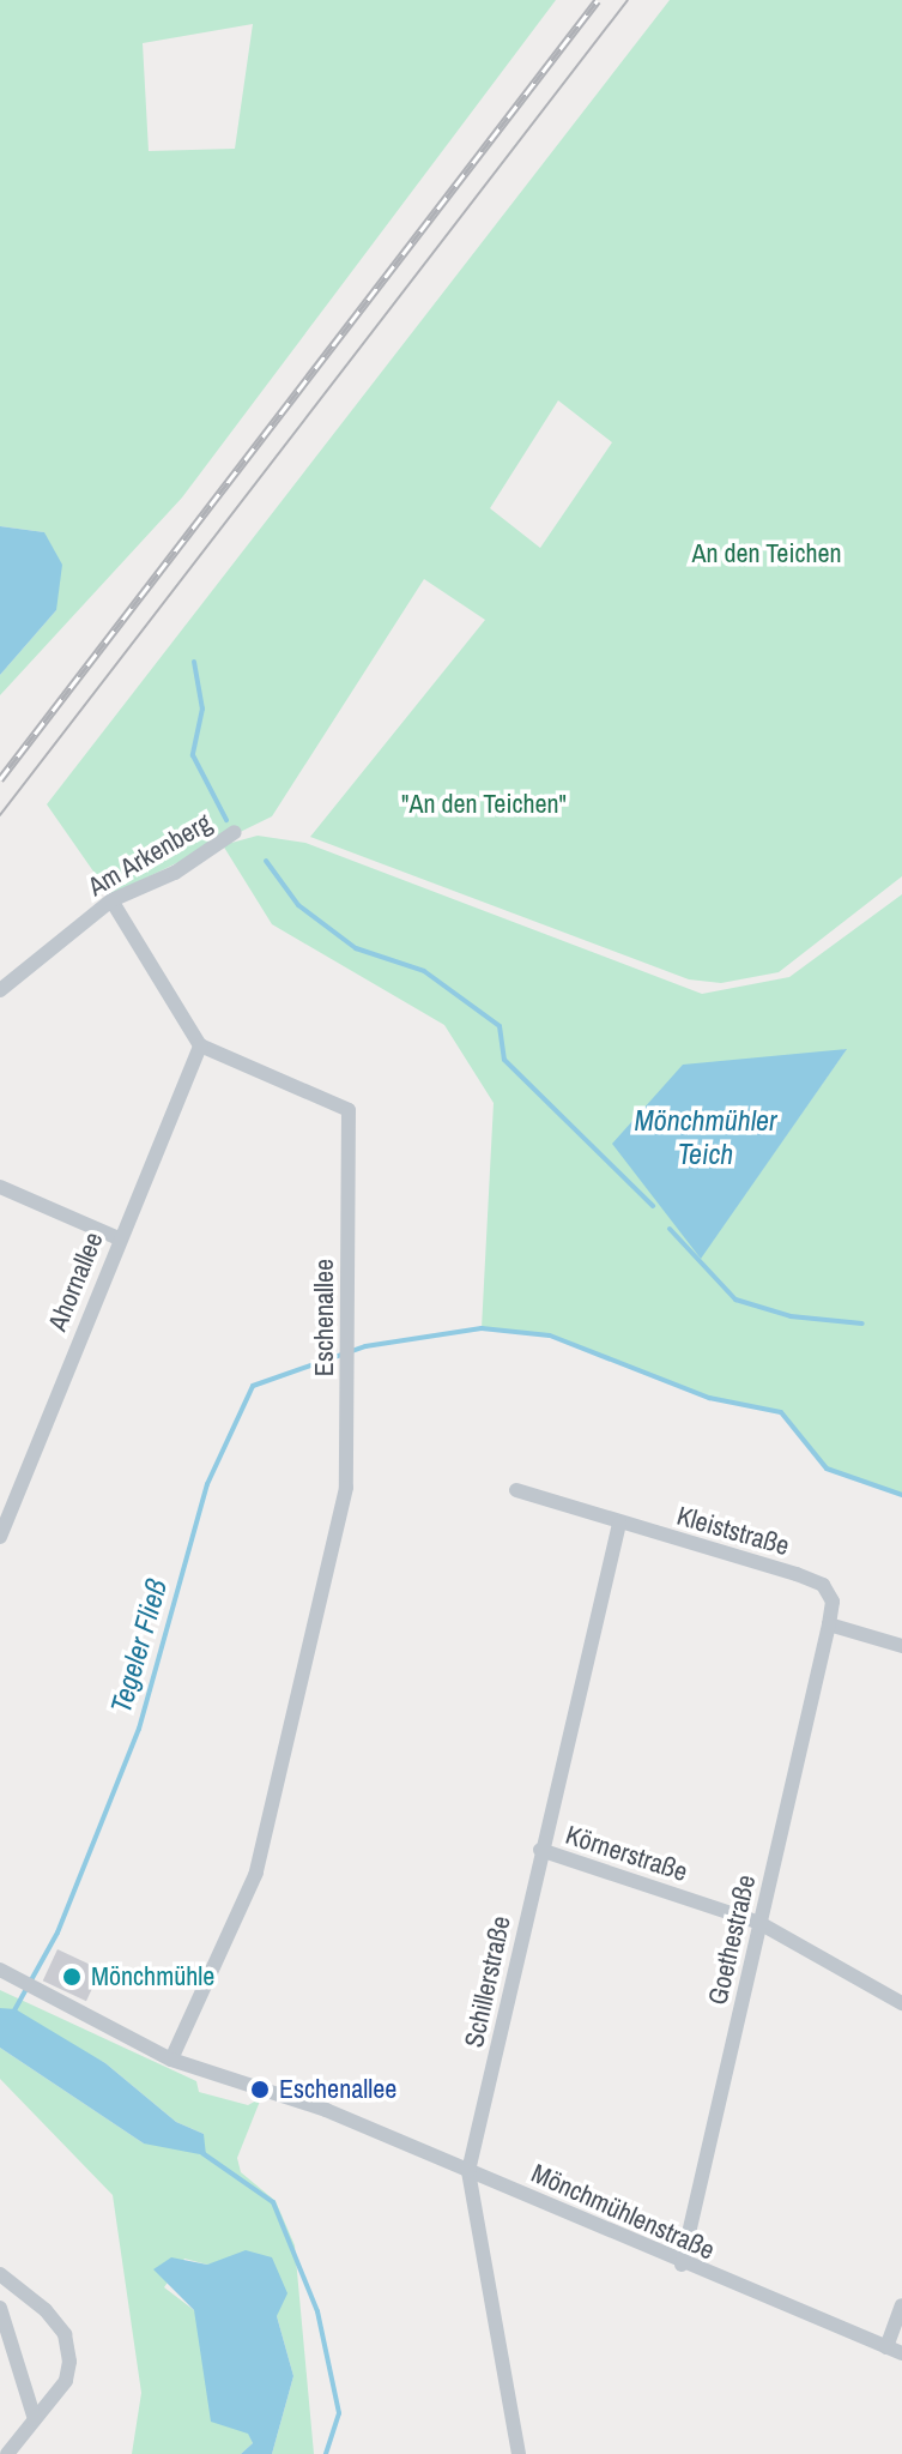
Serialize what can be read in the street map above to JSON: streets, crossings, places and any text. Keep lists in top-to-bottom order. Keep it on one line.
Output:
{"streets":{"street":["Am Arkenberg","Ahornallee","Eschenallee","Kleiststraße","Körnerstraße","Goethestraße","Schillerstraße","Mönchmühlenstraße"]},"crossings":[["Ahornallee","Eschenallee"],["Eschenallee","Mönchmühlenstraße"],["Kleiststraße","Goethestraße"],["Kleiststraße","Schillerstraße"],["Körnerstraße","Goethestraße"],["Körnerstraße","Schillerstraße"],["Goethestraße","Mönchmühlenstraße"],["Schillerstraße","Mönchmühlenstraße"]],"water":["Mönchmühler Teich","Tegeler Fließ"],"parks":["An den Teichen","\"An den Teichen\""],"places":["Mönchmühle","Eschenallee"]}
